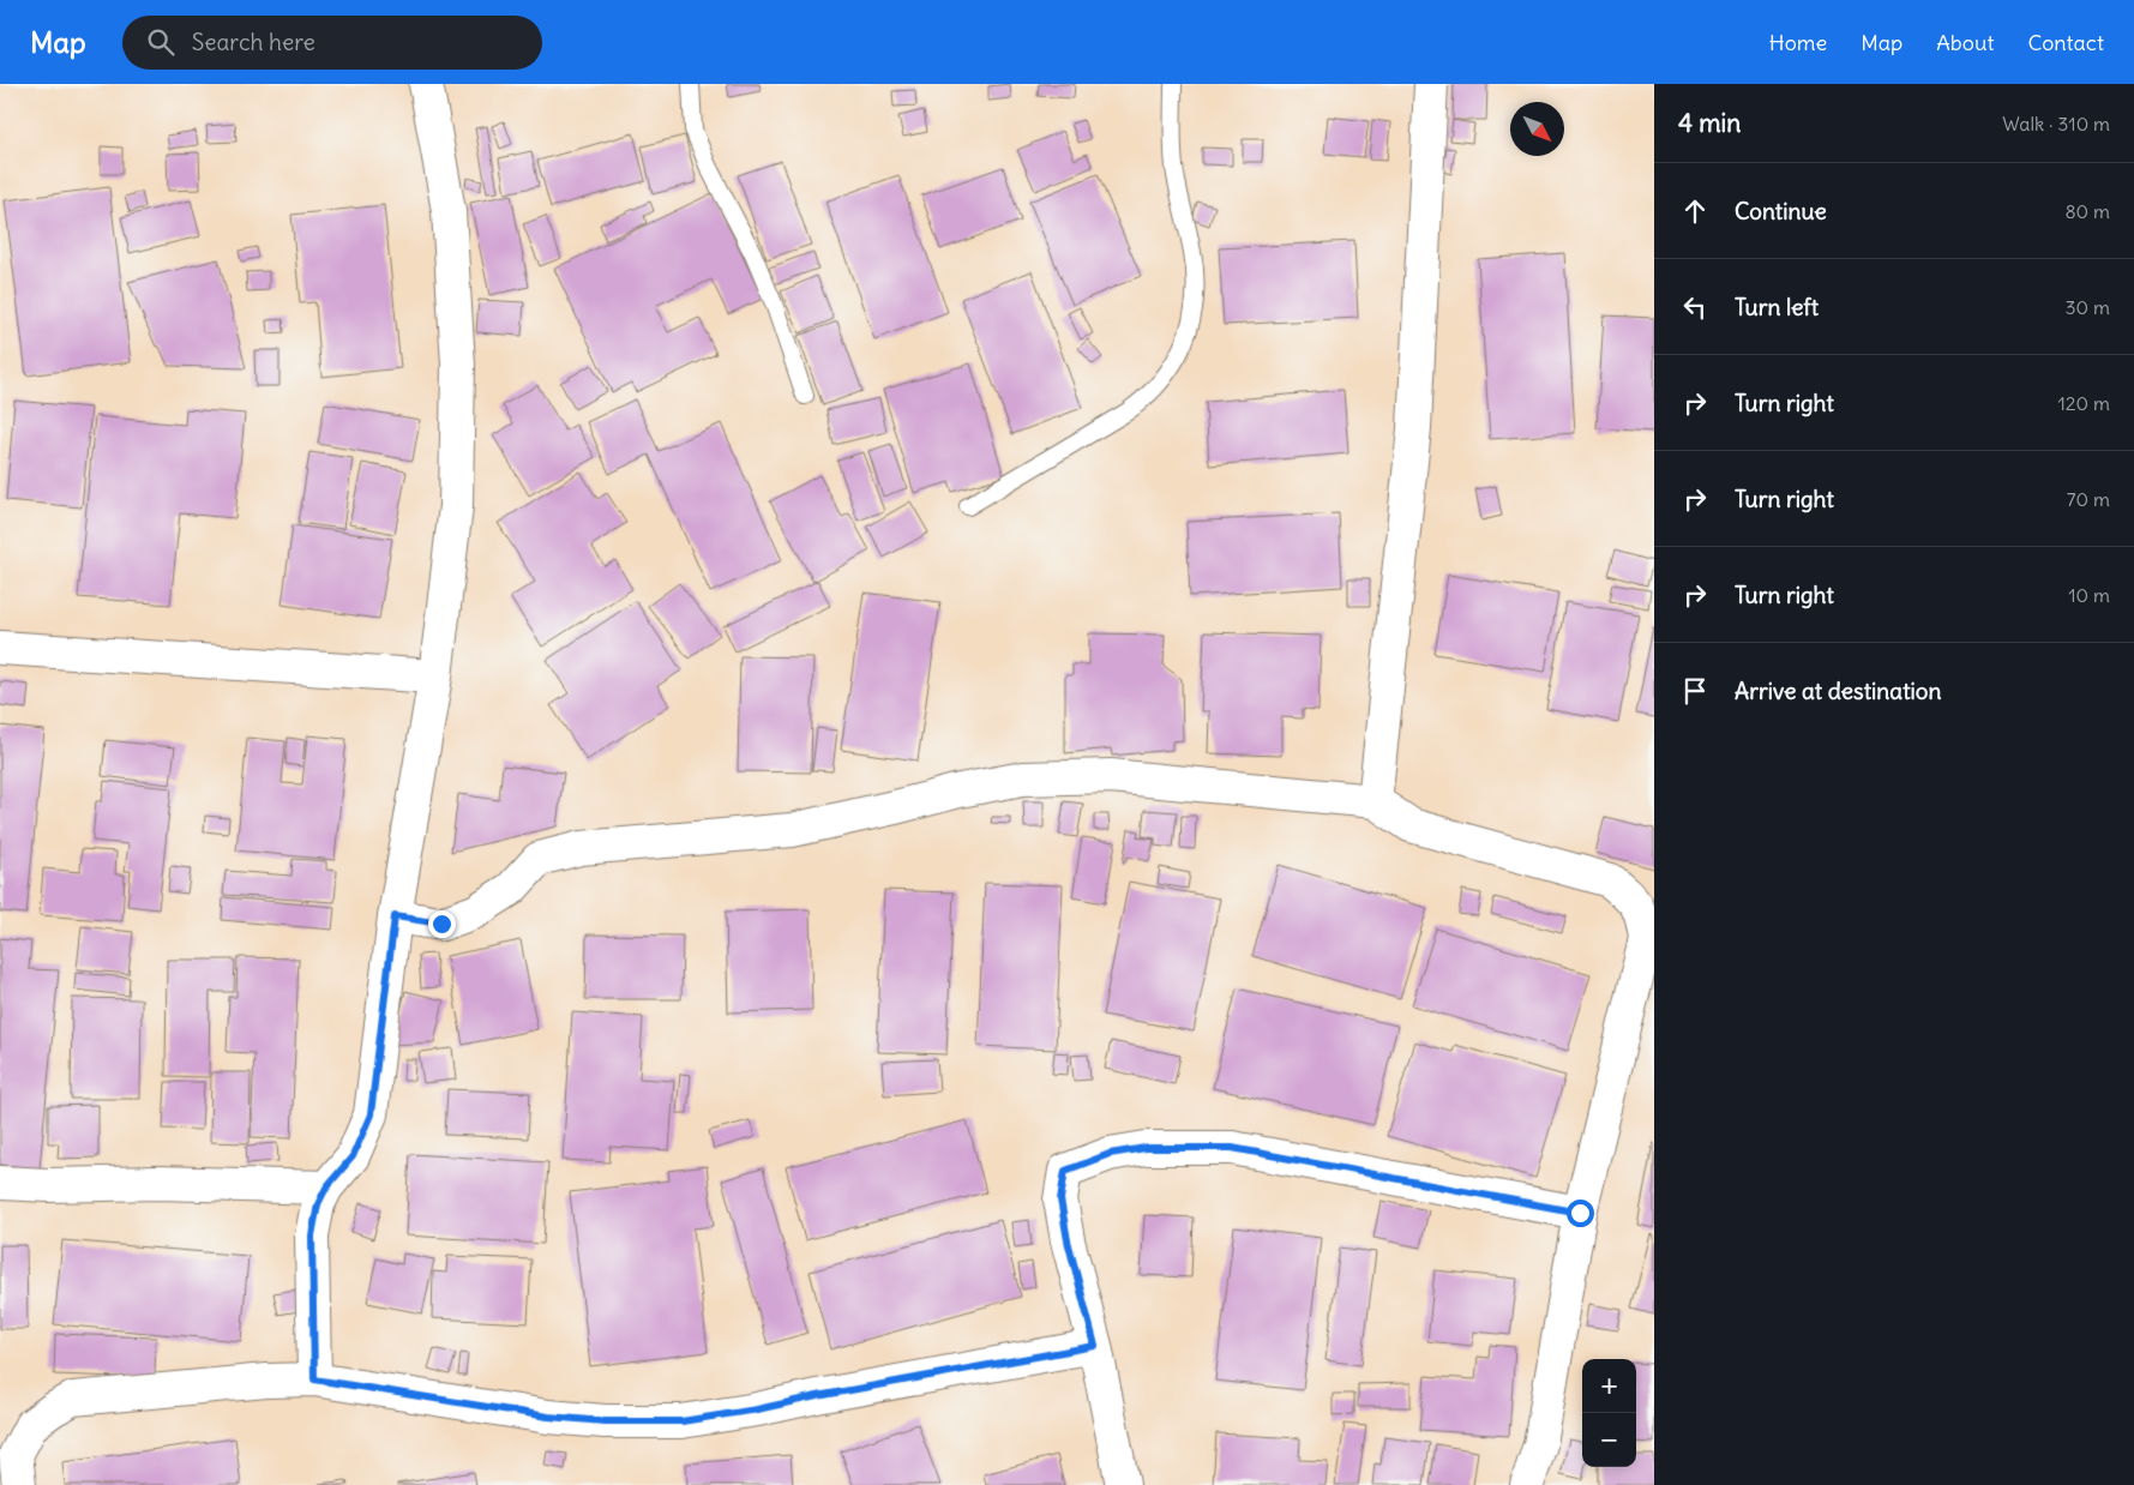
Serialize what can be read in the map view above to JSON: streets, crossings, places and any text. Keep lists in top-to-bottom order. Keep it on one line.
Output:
{"north":"bottom right","page":{"header":"Map","search":"Search here","nav":["Home","Map","About","Contact"],"heading":["4 min","Walk · 310 m"],"list":[["Continue","80 m"],["Turn left","30 m"],["Turn right","120 m"],["Turn right","70 m"],["Turn right","10 m"],"Arrive at destination"],"map_buttons":["+","−"]}}
